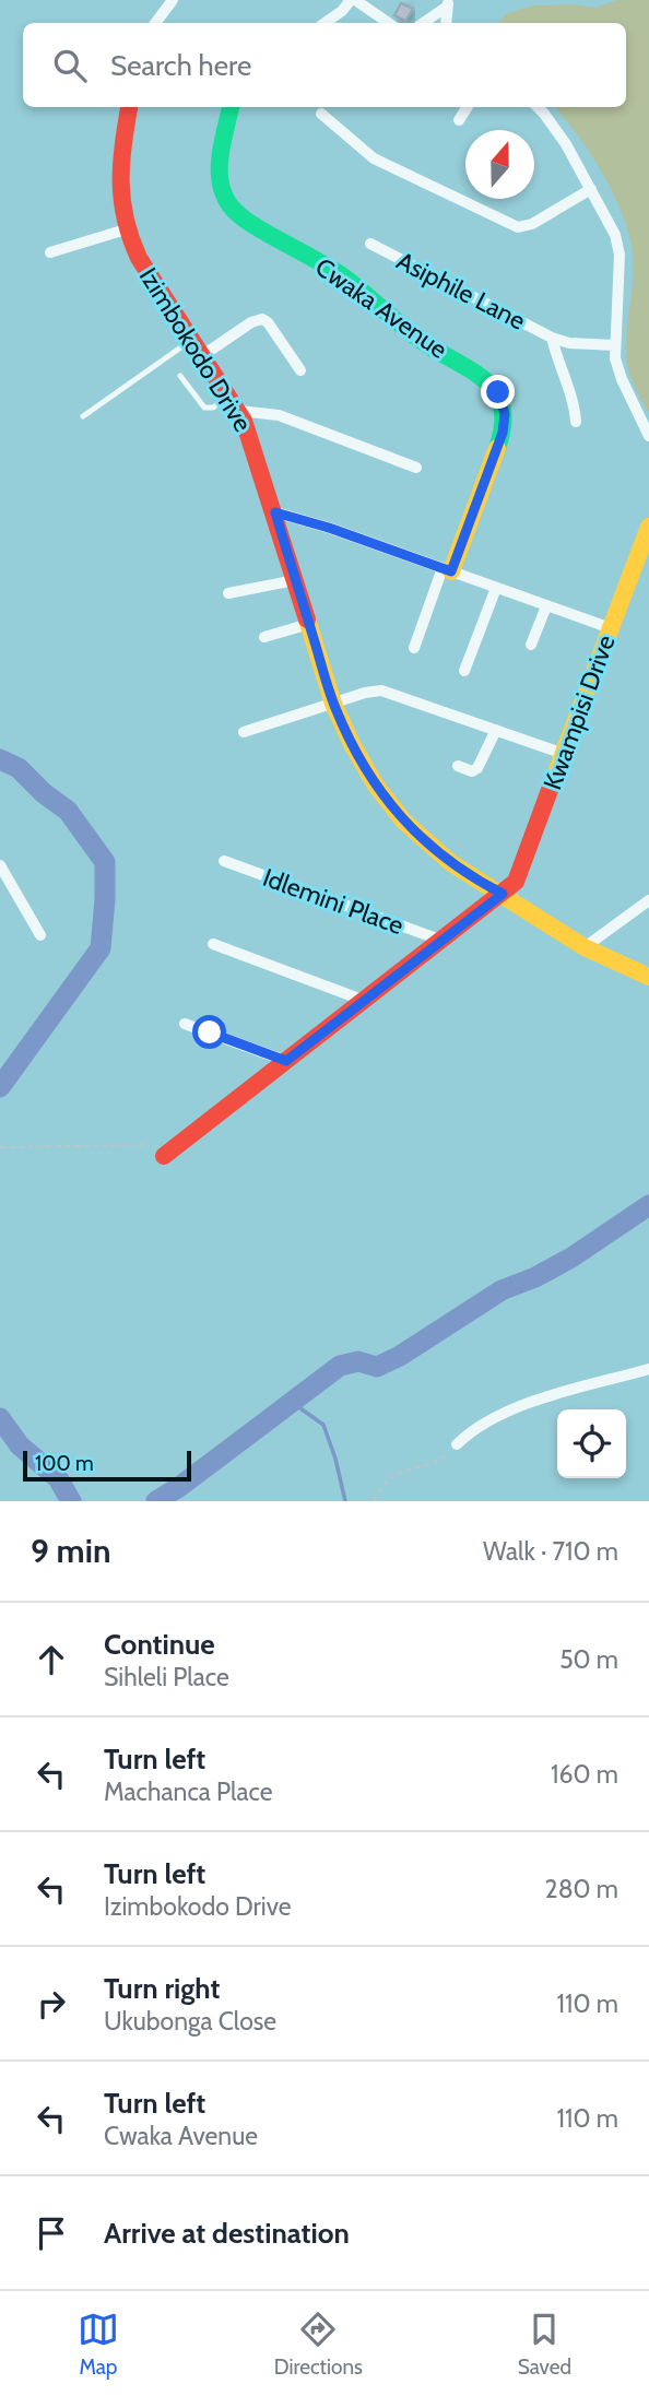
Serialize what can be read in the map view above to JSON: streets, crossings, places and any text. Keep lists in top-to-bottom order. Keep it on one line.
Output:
{"streets":{"street":["Asiphile Lane","Cwaka Avenue","Izimbokodo Drive","Kwampisi Drive","Idlemini Place"]},"crossings":[["Izimbokodo Drive","Kwampisi Drive"],["Kwampisi Drive","Idlemini Place"]],"scale_bar":"100 m","north":"top","page":{"search":"Search here","scale":"100 m","heading":["9 min","Walk · 710 m"],"list":[["Continue","Sihleli Place","50 m"],["Turn left","Machanca Place","160 m"],["Turn left","Izimbokodo Drive","280 m"],["Turn right","Ukubonga Close","110 m"],["Turn left","Cwaka Avenue","110 m"],"Arrive at destination"],"nav":["Map","Directions","Saved"]}}
